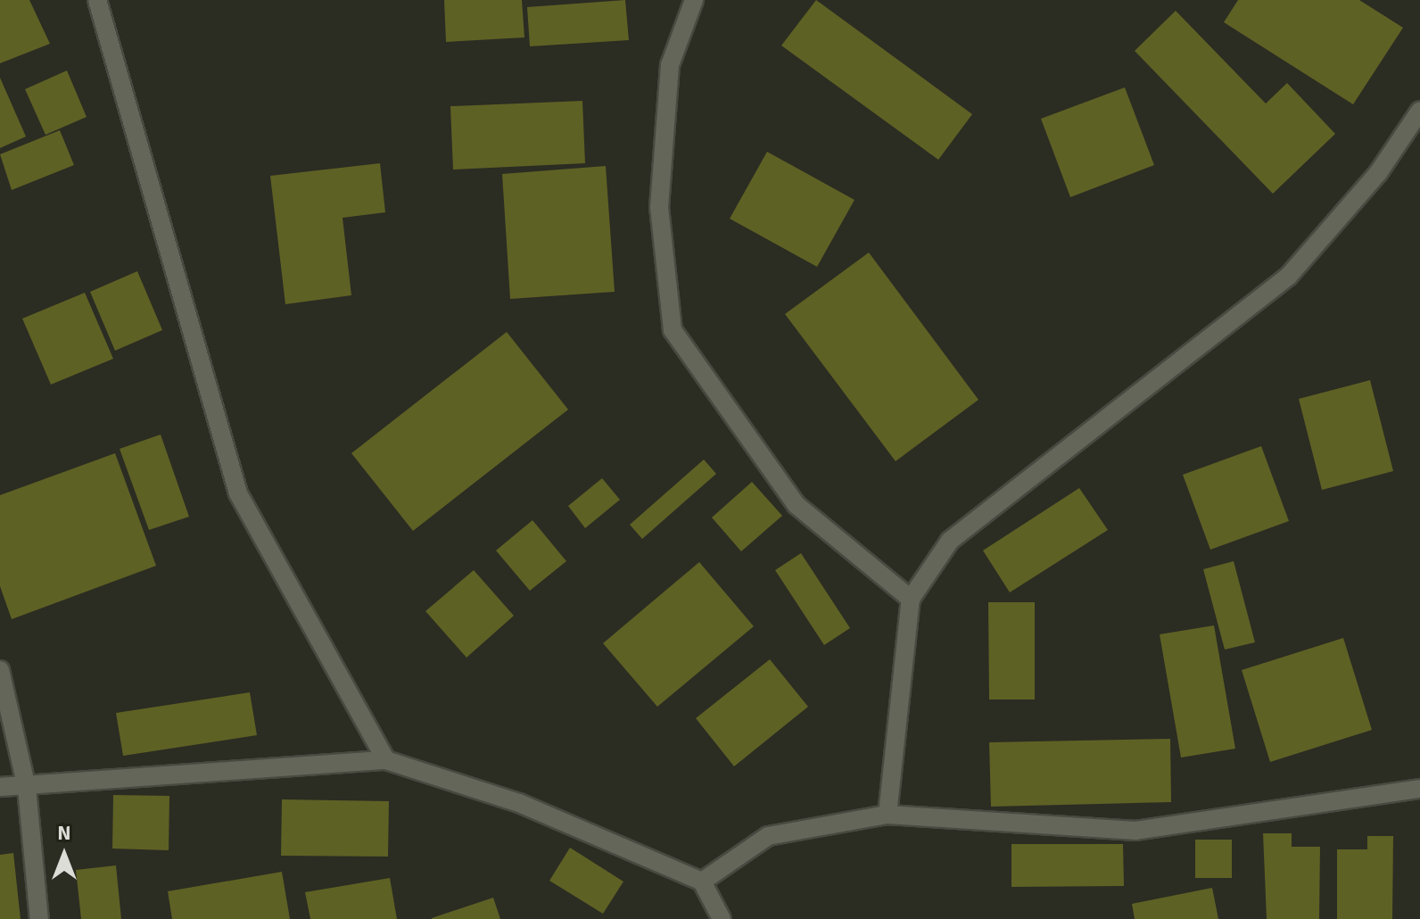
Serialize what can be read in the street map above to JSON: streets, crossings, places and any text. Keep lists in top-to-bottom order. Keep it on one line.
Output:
{"north":"top"}
